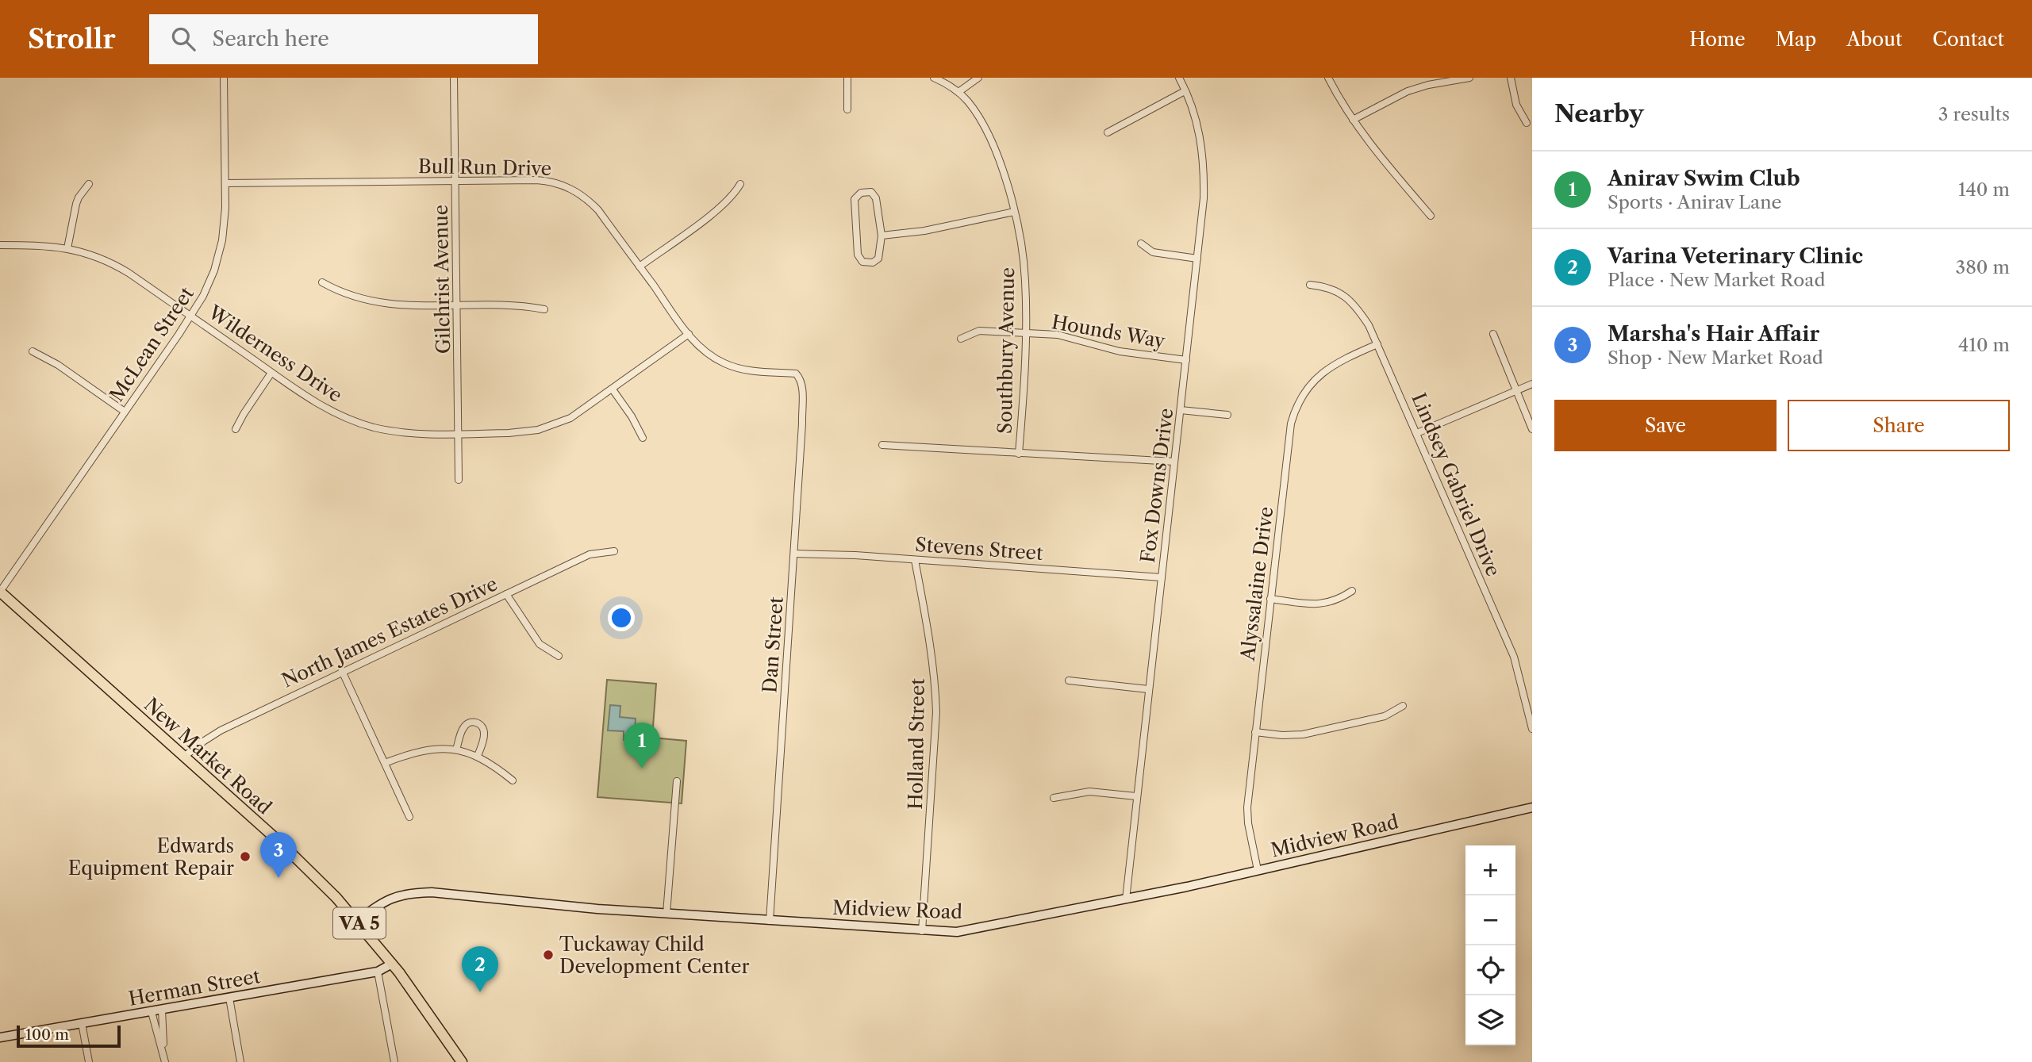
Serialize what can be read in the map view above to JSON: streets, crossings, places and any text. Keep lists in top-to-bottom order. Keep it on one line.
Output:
{"streets":{"main road":["New Market Road","VA 5"],"street":["Bull Run Drive","Gilchrist Avenue","Hounds Way","McLean Street","Southbury Avenue","Wilderness Drive","Lindsey Gabriel Drive","Fox Downs Drive","Stevens Street","Alyssalaine Drive","North James Estates Drive","Dan Street","Holland Street","Midview Road","Herman Street"]},"crossings":[["Bull Run Drive","Gilchrist Avenue"],["Bull Run Drive","McLean Street"],["Bull Run Drive","Wilderness Drive"],["Bull Run Drive","Dan Street"],["Gilchrist Avenue","Wilderness Drive"],["Hounds Way","Southbury Avenue"],["Hounds Way","Fox Downs Drive"],["McLean Street","Wilderness Drive"],["McLean Street","New Market Road"],["Lindsey Gabriel Drive","Alyssalaine Drive"],["Fox Downs Drive","Stevens Street"],["Fox Downs Drive","Midview Road"],["Stevens Street","Dan Street"],["Stevens Street","Holland Street"],["Alyssalaine Drive","Midview Road"],["North James Estates Drive","New Market Road"],["Dan Street","Midview Road"],["Holland Street","Midview Road"],["New Market Road","Midview Road"],["New Market Road","Herman Street"]],"places":["Edwards Equipment Repair","Tuckaway Child Development Center"],"scale_bar":"100 m","page":{"header":"Strollr","search":"Search here","nav":["Home","Map","About","Contact"],"heading":["Nearby","3 results"],"list":[{"mark":"1","name":"Anirav Swim Club","note":"Sports · Anirav Lane","value":"140 m"},{"mark":"2","name":"Varina Veterinary Clinic","note":"Place · New Market Road","value":"380 m"},{"mark":"3","name":"Marsha's Hair Affair","note":"Shop · New Market Road","value":"410 m"}],"buttons":["Save","Share"],"pins":["1","3","2"],"map_buttons":["+","−"],"scale":"100 m"}}
